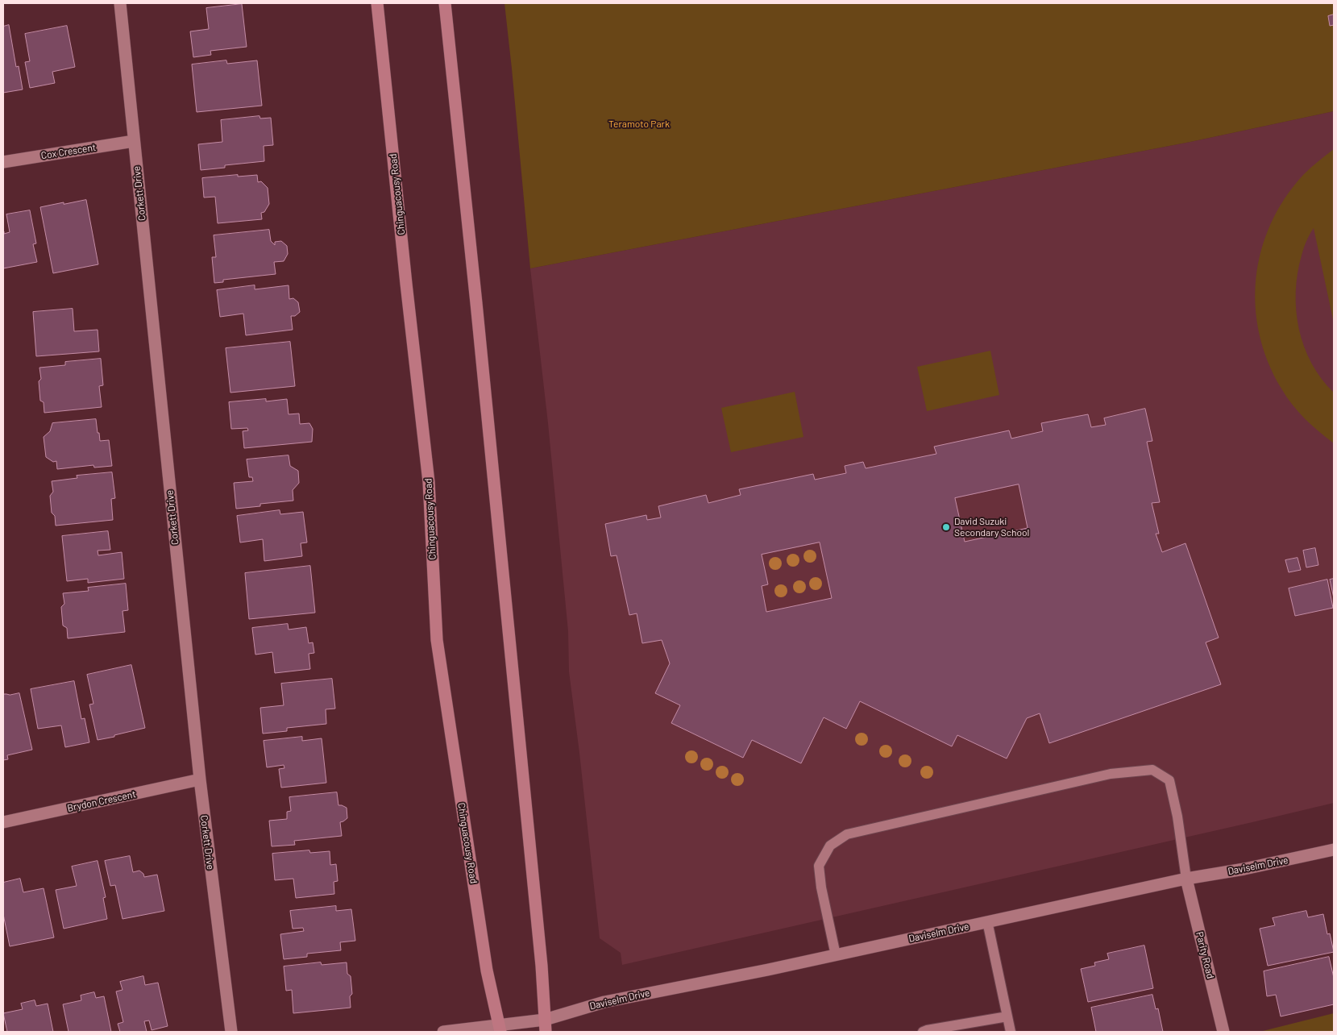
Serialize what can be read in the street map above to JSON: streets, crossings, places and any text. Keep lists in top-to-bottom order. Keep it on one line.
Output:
{"streets":{"main road":["Chinguacousy Road"],"street":["Cox Crescent","Corkett Drive","Brydon Crescent","Daviselm Drive","Parity Road"]},"crossings":[["Cox Crescent","Corkett Drive"],["Corkett Drive","Brydon Crescent"],["Chinguacousy Road","Daviselm Drive"],["Daviselm Drive","Parity Road"]],"parks":["Teramoto Park"],"places":["David Suzuki Secondary School"]}
